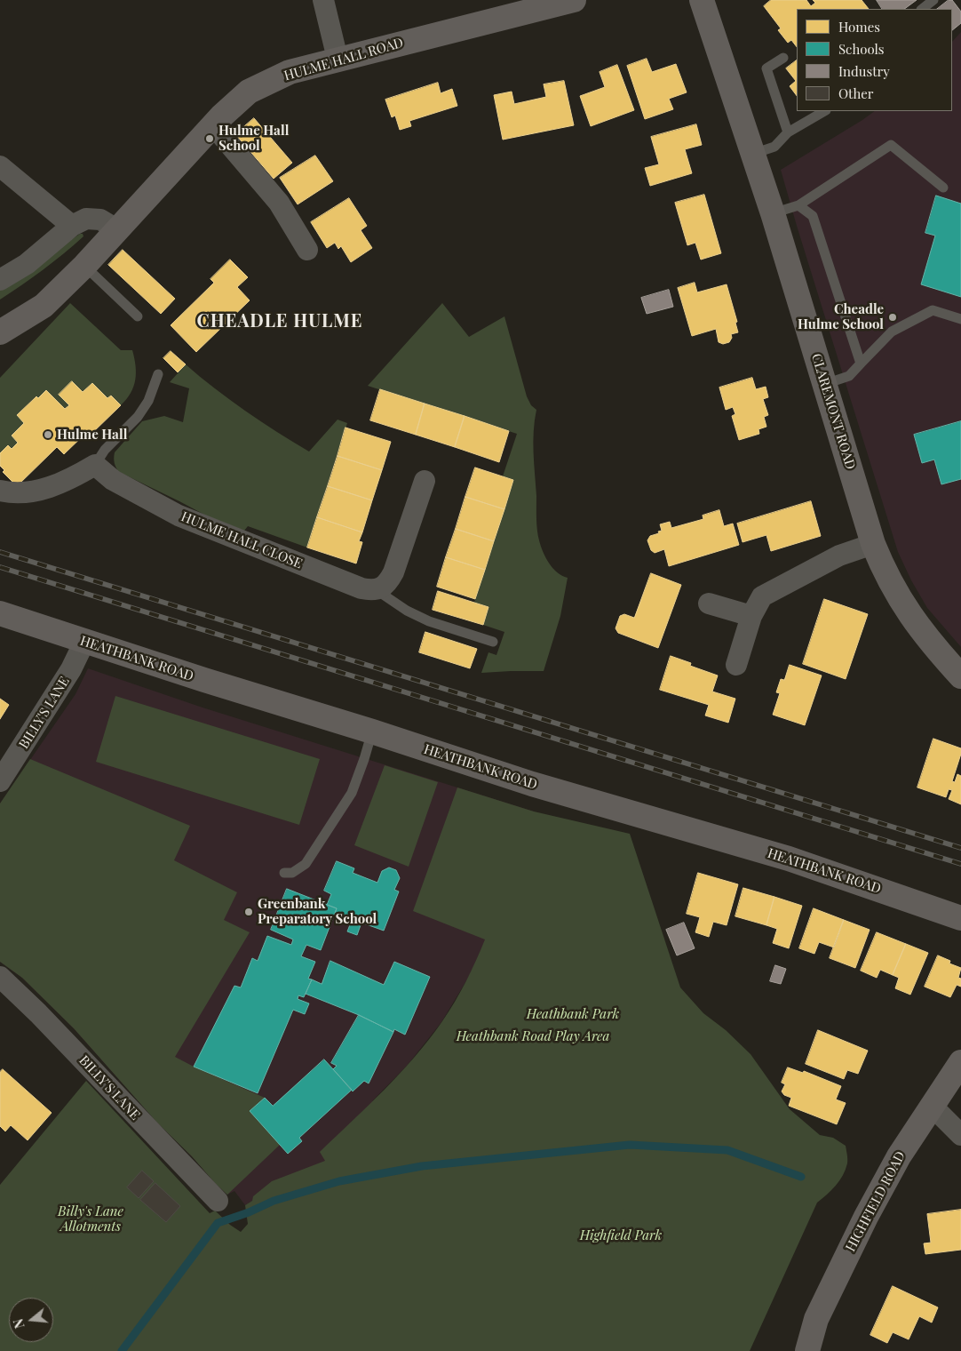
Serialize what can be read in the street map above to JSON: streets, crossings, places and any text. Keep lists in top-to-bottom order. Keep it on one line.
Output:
{"streets":{"street":["HULME HALL ROAD","CLAREMONT ROAD","HULME HALL CLOSE","HEATHBANK ROAD","BILLY'S LANE","HIGHFIELD ROAD"]},"crossings":[["HEATHBANK ROAD","BILLY'S LANE"]],"districts":["CHEADLE HULME"],"parks":["Heathbank Park","Heathbank Road Play Area","Billy's Lane Allotments","Highfield Park"],"places":["Hulme Hall School","Cheadle Hulme School","Hulme Hall","Greenbank Preparatory School"],"legend":["Homes","Schools","Industry","Other"],"north":"left"}
